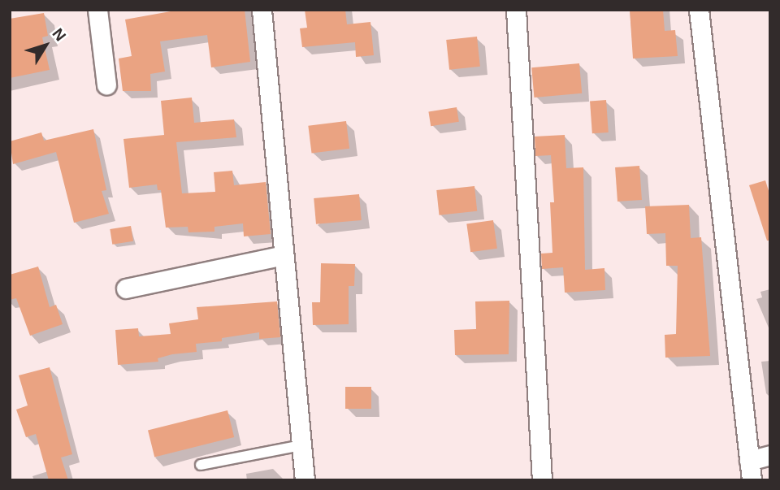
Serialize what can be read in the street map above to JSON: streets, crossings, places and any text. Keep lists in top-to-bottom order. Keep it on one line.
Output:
{"north":"top right"}
